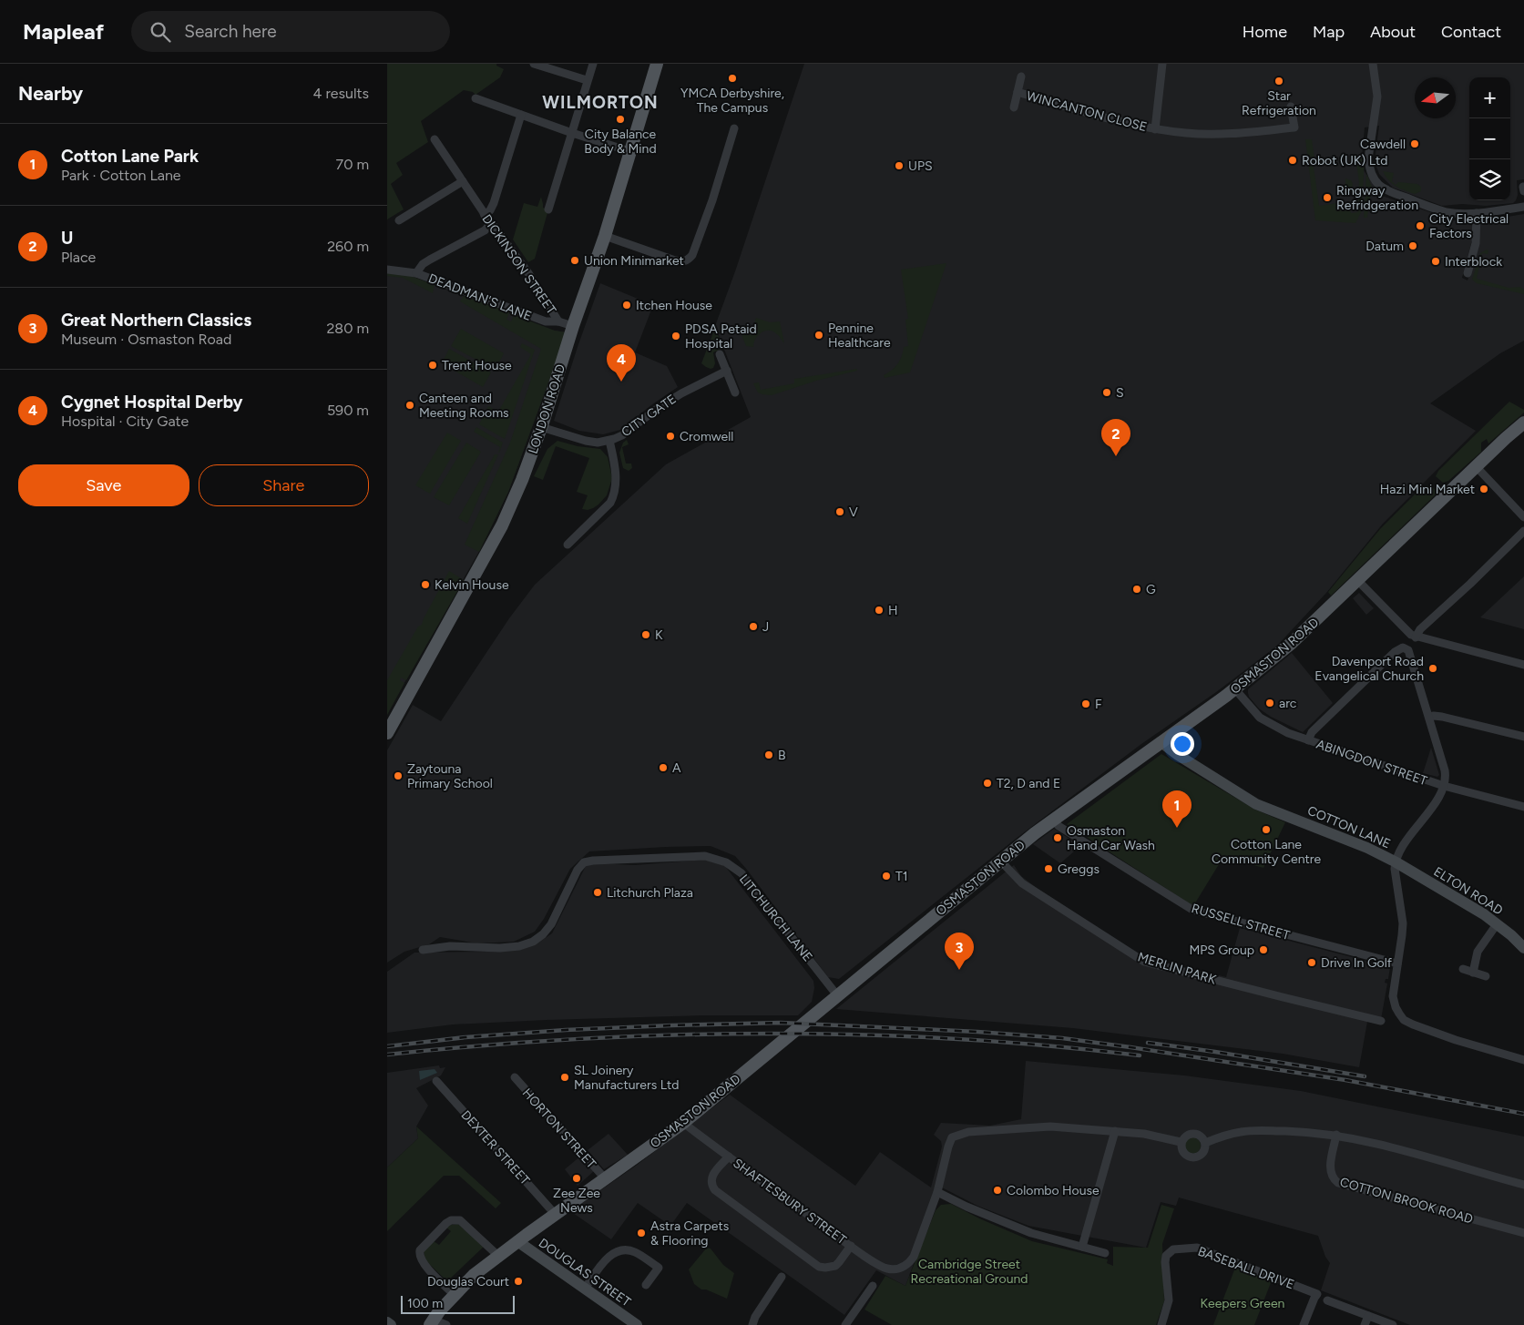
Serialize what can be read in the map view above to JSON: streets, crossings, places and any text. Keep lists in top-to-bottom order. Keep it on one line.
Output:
{"streets":{"main road":["LONDON ROAD","OSMASTON ROAD"],"street":["WINCANTON CLOSE","DICKINSON STREET","DEADMAN'S LANE","CITY GATE","ABINGDON STREET","COTTON LANE","ELTON ROAD","LITCHURCH LANE","RUSSELL STREET","MERLIN PARK","HORTON STREET","DEXTER STREET","COTTON BROOK ROAD","SHAFTESBURY STREET","BASEBALL DRIVE","DOUGLAS STREET"]},"crossings":[["DICKINSON STREET","DEADMAN'S LANE"],["DEADMAN'S LANE","LONDON ROAD"],["LONDON ROAD","CITY GATE"],["OSMASTON ROAD","ABINGDON STREET"],["OSMASTON ROAD","COTTON LANE"],["OSMASTON ROAD","LITCHURCH LANE"],["OSMASTON ROAD","RUSSELL STREET"],["OSMASTON ROAD","MERLIN PARK"],["OSMASTON ROAD","HORTON STREET"],["OSMASTON ROAD","DEXTER STREET"],["OSMASTON ROAD","SHAFTESBURY STREET"],["OSMASTON ROAD","DOUGLAS STREET"],["COTTON LANE","ELTON ROAD"],["COTTON LANE","RUSSELL STREET"]],"districts":["WILMORTON"],"parks":["Cambridge Street Recreational Ground","Keepers Green"],"places":["YMCA Derbyshire, The Campus","Star Refrigeration","City Balance Body & Mind","Cawdell","Robot (UK) Ltd","UPS","Ringway Refridgeration","City Electrical Factors","Datum","Union Minimarket","Interblock","Itchen House","Pennine Healthcare","PDSA Petaid Hospital","Trent House","S","Canteen and Meeting Rooms","Cromwell","Hazi Mini Market","V","Kelvin House","G","H","J","K","Davenport Road Evangelical Church","arc","F","B","A","Zaytouna Primary School","T2, D and E","Cotton Lane Community Centre","Osmaston Hand Car Wash","Greggs","T1","Litchurch Plaza","MPS Group","Drive In Golf","SL Joinery Manufacturers Ltd","Zee Zee News","Colombo House","Astra Carpets & Flooring","Douglas Court"],"scale_bar":"100 m","north":"left","page":{"header":"Mapleaf","search":"Search here","nav":["Home","Map","About","Contact"],"heading":["Nearby","4 results"],"map_buttons":["+","−"],"list":[{"mark":"1","name":"Cotton Lane Park","note":"Park · Cotton Lane","value":"70 m"},{"mark":"2","name":"U","note":"Place","value":"260 m"},{"mark":"3","name":"Great Northern Classics","note":"Museum · Osmaston Road","value":"280 m"},{"mark":"4","name":"Cygnet Hospital Derby","note":"Hospital · City Gate","value":"590 m"}],"pins":["4","2","1","3"],"buttons":["Save","Share"],"scale":"100 m"}}
